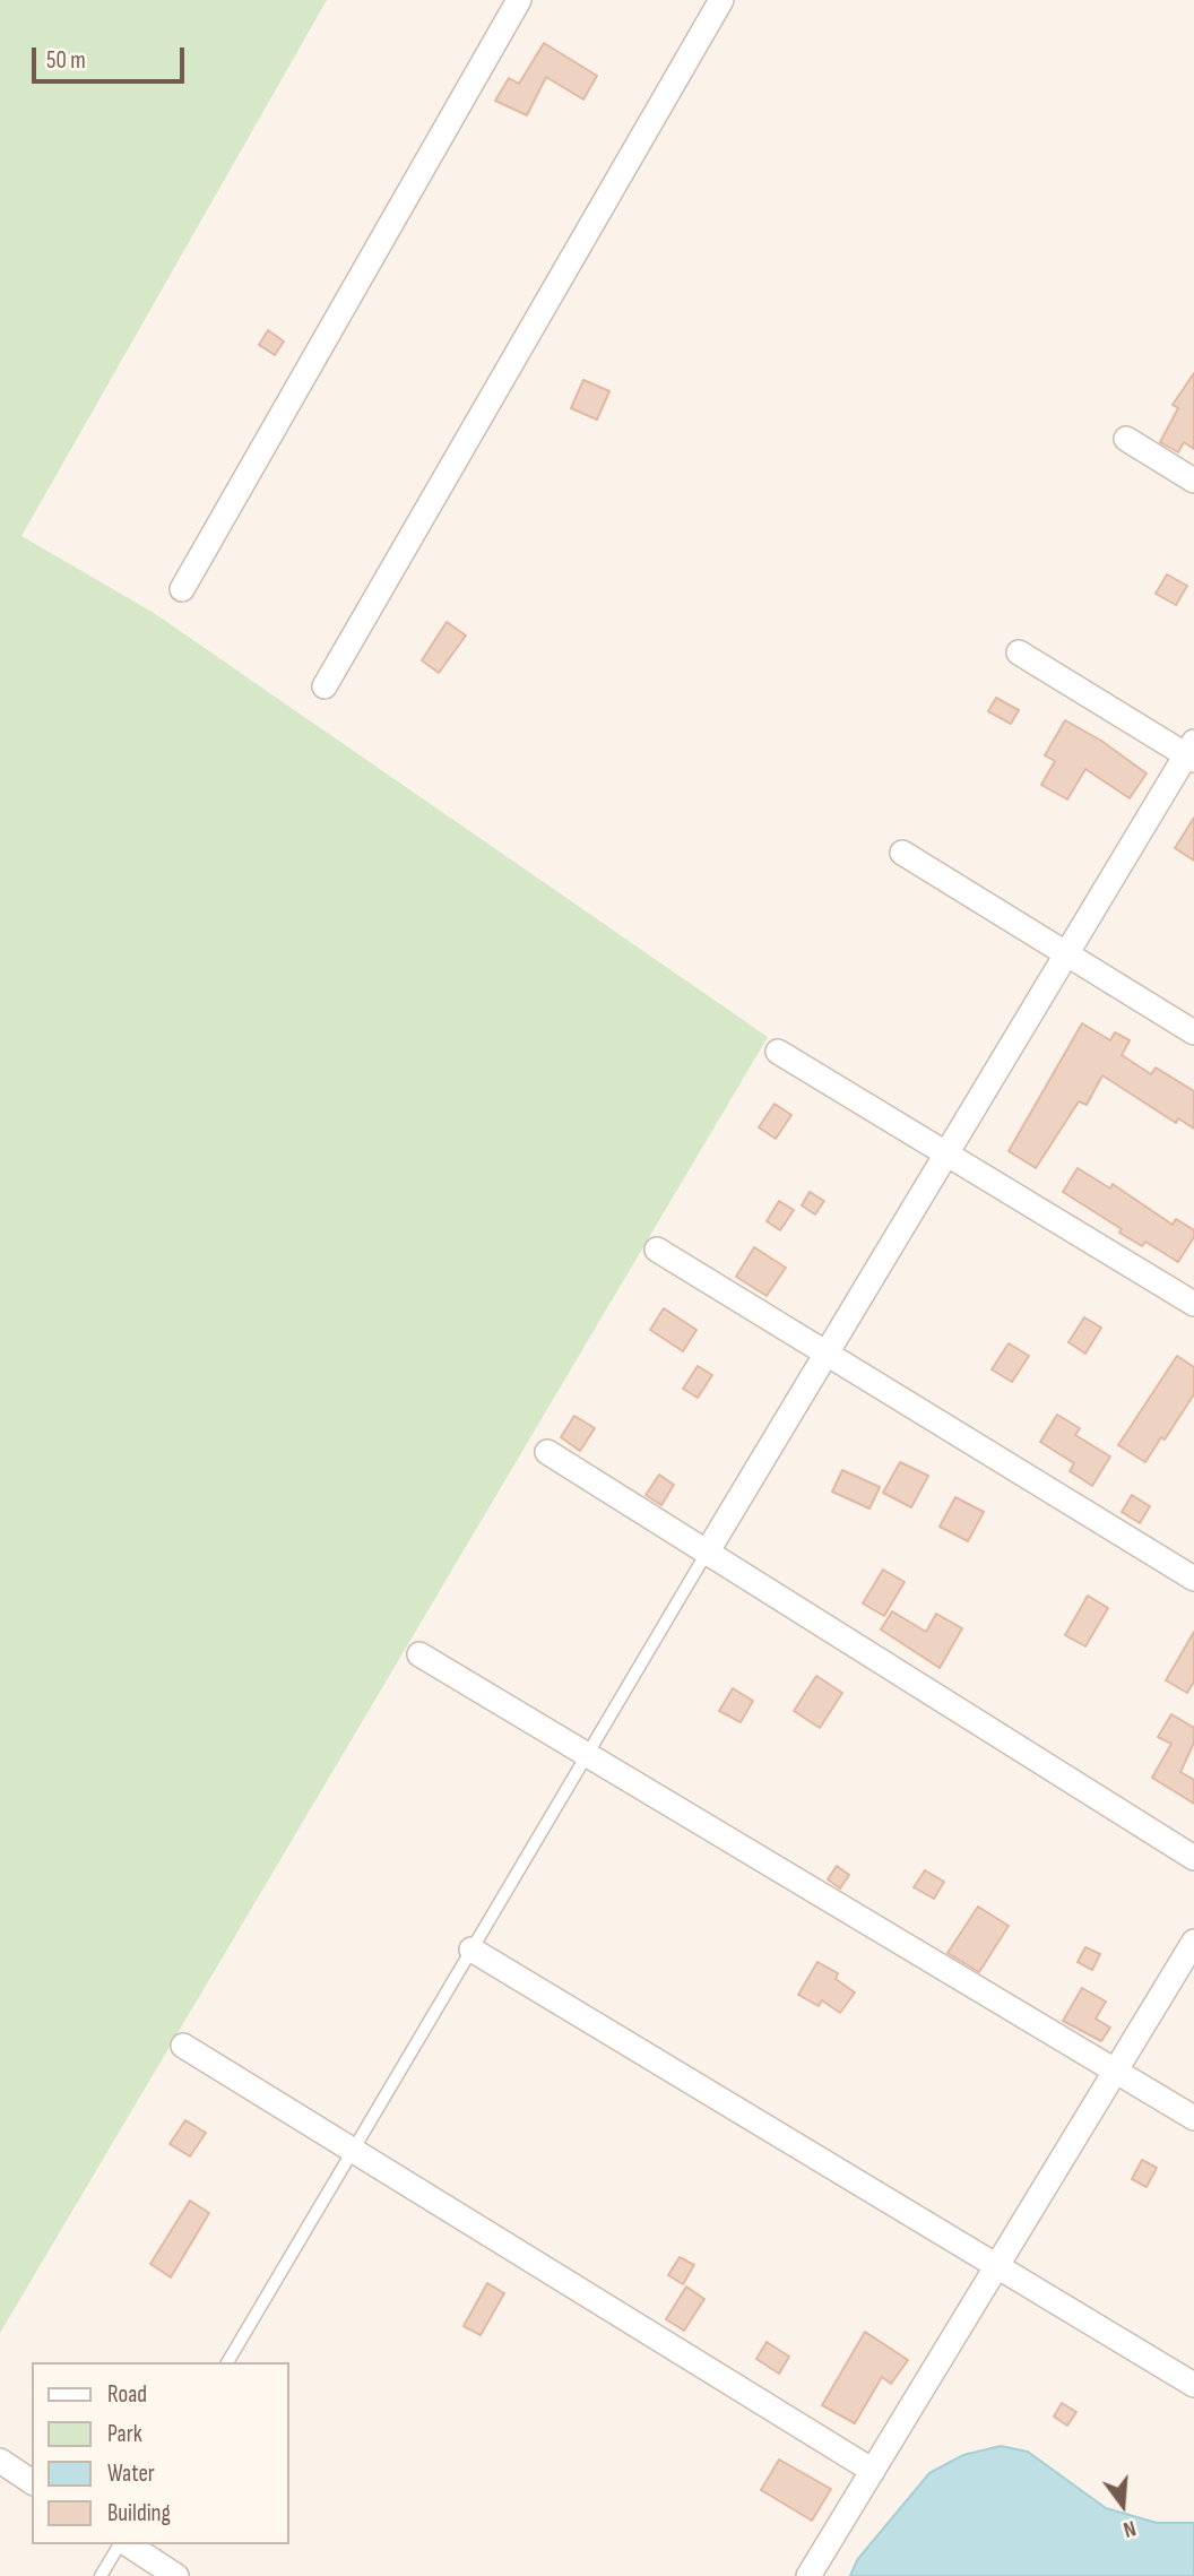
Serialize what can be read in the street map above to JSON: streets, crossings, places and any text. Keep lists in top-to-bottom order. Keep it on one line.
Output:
{"legend":["Road","Park","Water","Building"],"scale_bar":"50 m","north":"bottom"}
